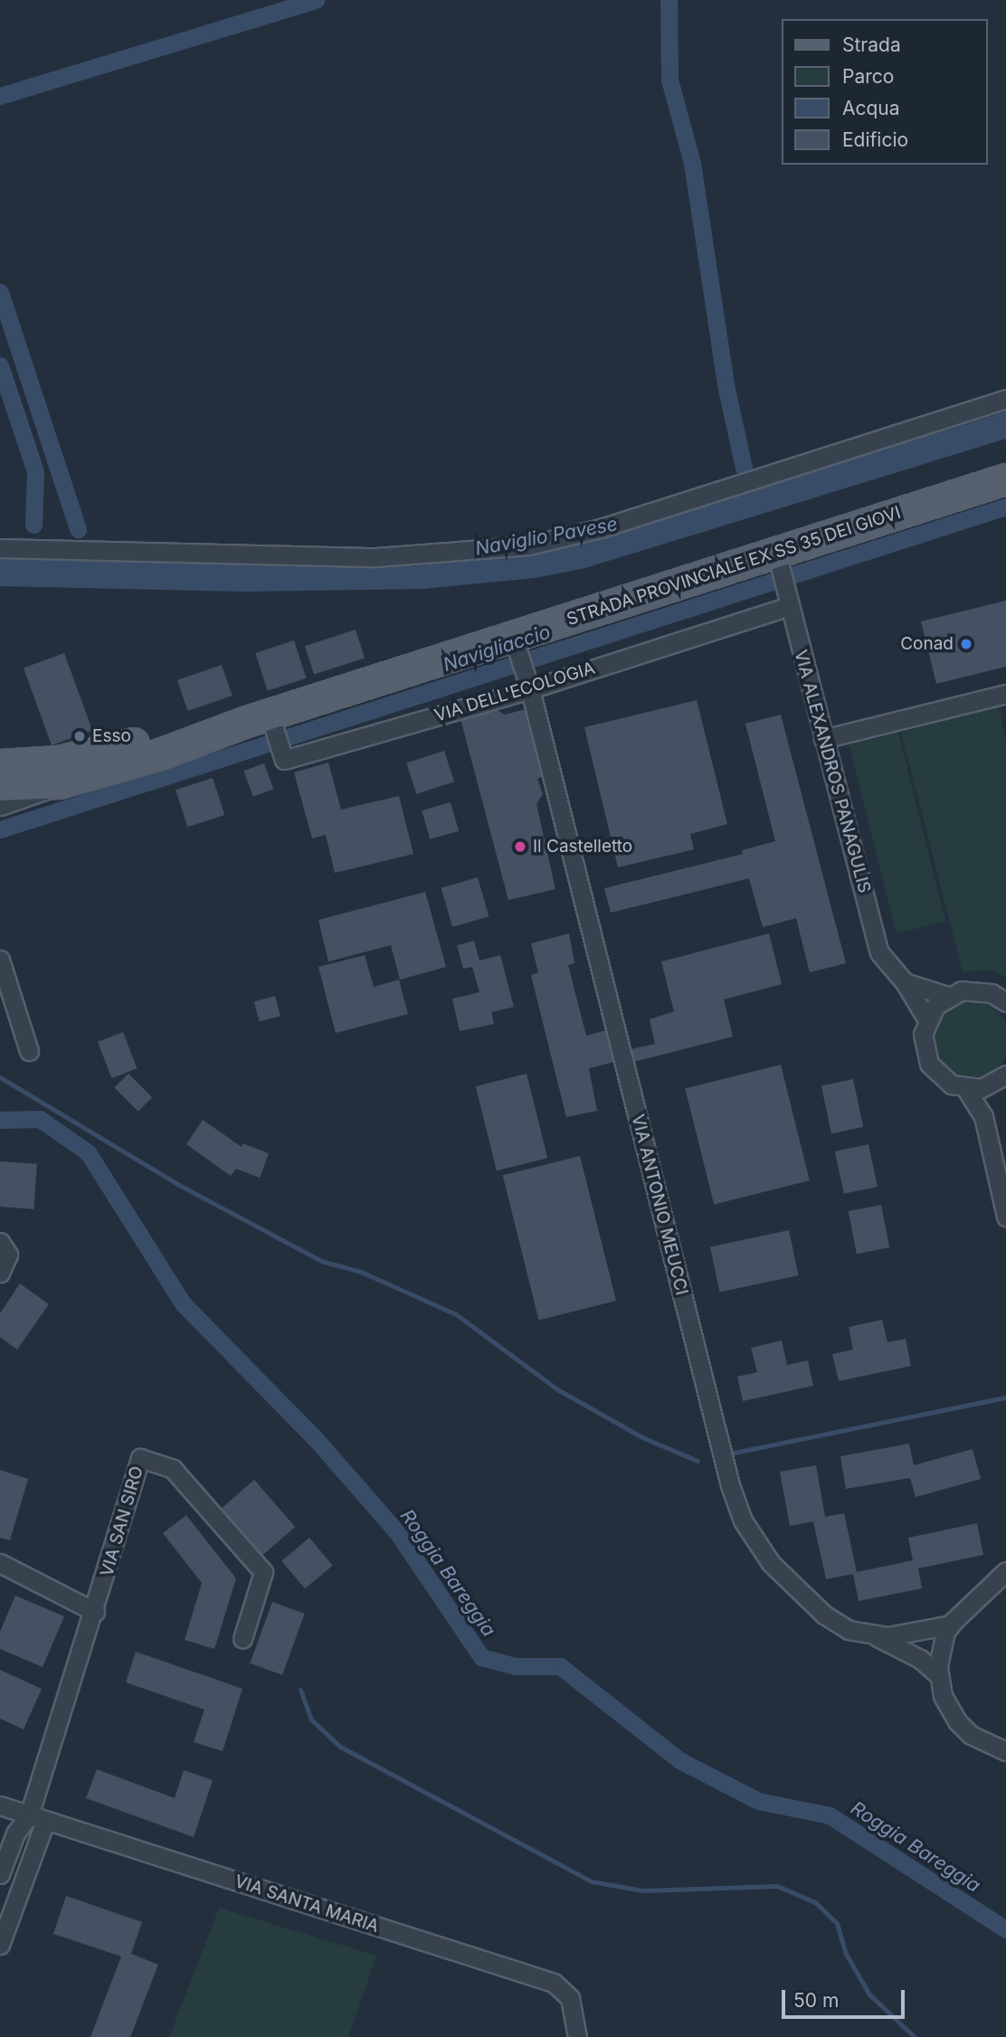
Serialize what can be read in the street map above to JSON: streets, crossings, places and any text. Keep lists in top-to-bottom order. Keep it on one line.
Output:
{"streets":{"main road":["STRADA PROVINCIALE EX SS 35 DEI GIOVI"],"street":["VIA DELL'ECOLOGIA","VIA ALEXANDROS PANAGULIS","VIA ANTONIO MEUCCI","VIA SAN SIRO","VIA SANTA MARIA"]},"crossings":[["STRADA PROVINCIALE EX SS 35 DEI GIOVI","VIA DELL'ECOLOGIA"],["STRADA PROVINCIALE EX SS 35 DEI GIOVI","VIA ALEXANDROS PANAGULIS"],["STRADA PROVINCIALE EX SS 35 DEI GIOVI","VIA ANTONIO MEUCCI"],["VIA DELL'ECOLOGIA","VIA ALEXANDROS PANAGULIS"],["VIA DELL'ECOLOGIA","VIA ANTONIO MEUCCI"],["VIA SAN SIRO","VIA SANTA MARIA"]],"water":["Naviglio Pavese","Navigliaccio","Roggia Bareggia"],"places":["Conad","Esso","Il Castelletto"],"legend":["Strada","Parco","Acqua","Edificio"],"scale_bar":"50 m"}
